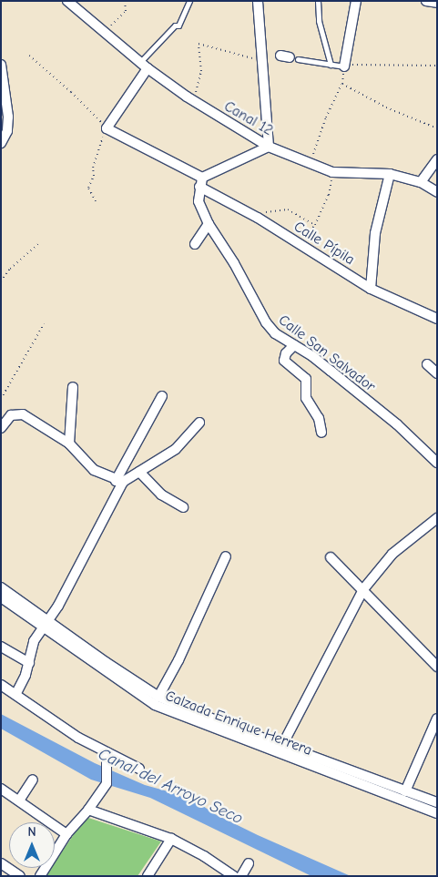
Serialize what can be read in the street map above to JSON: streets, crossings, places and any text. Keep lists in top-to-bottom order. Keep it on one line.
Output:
{"streets":{"street":["Canal 12","Calle Pípila","Calle San Salvador","Calzada Enrique Herrera"]},"crossings":[["Calle Pípila","Calle San Salvador"]],"water":["Canal del Arroyo Seco"],"north":"top"}
